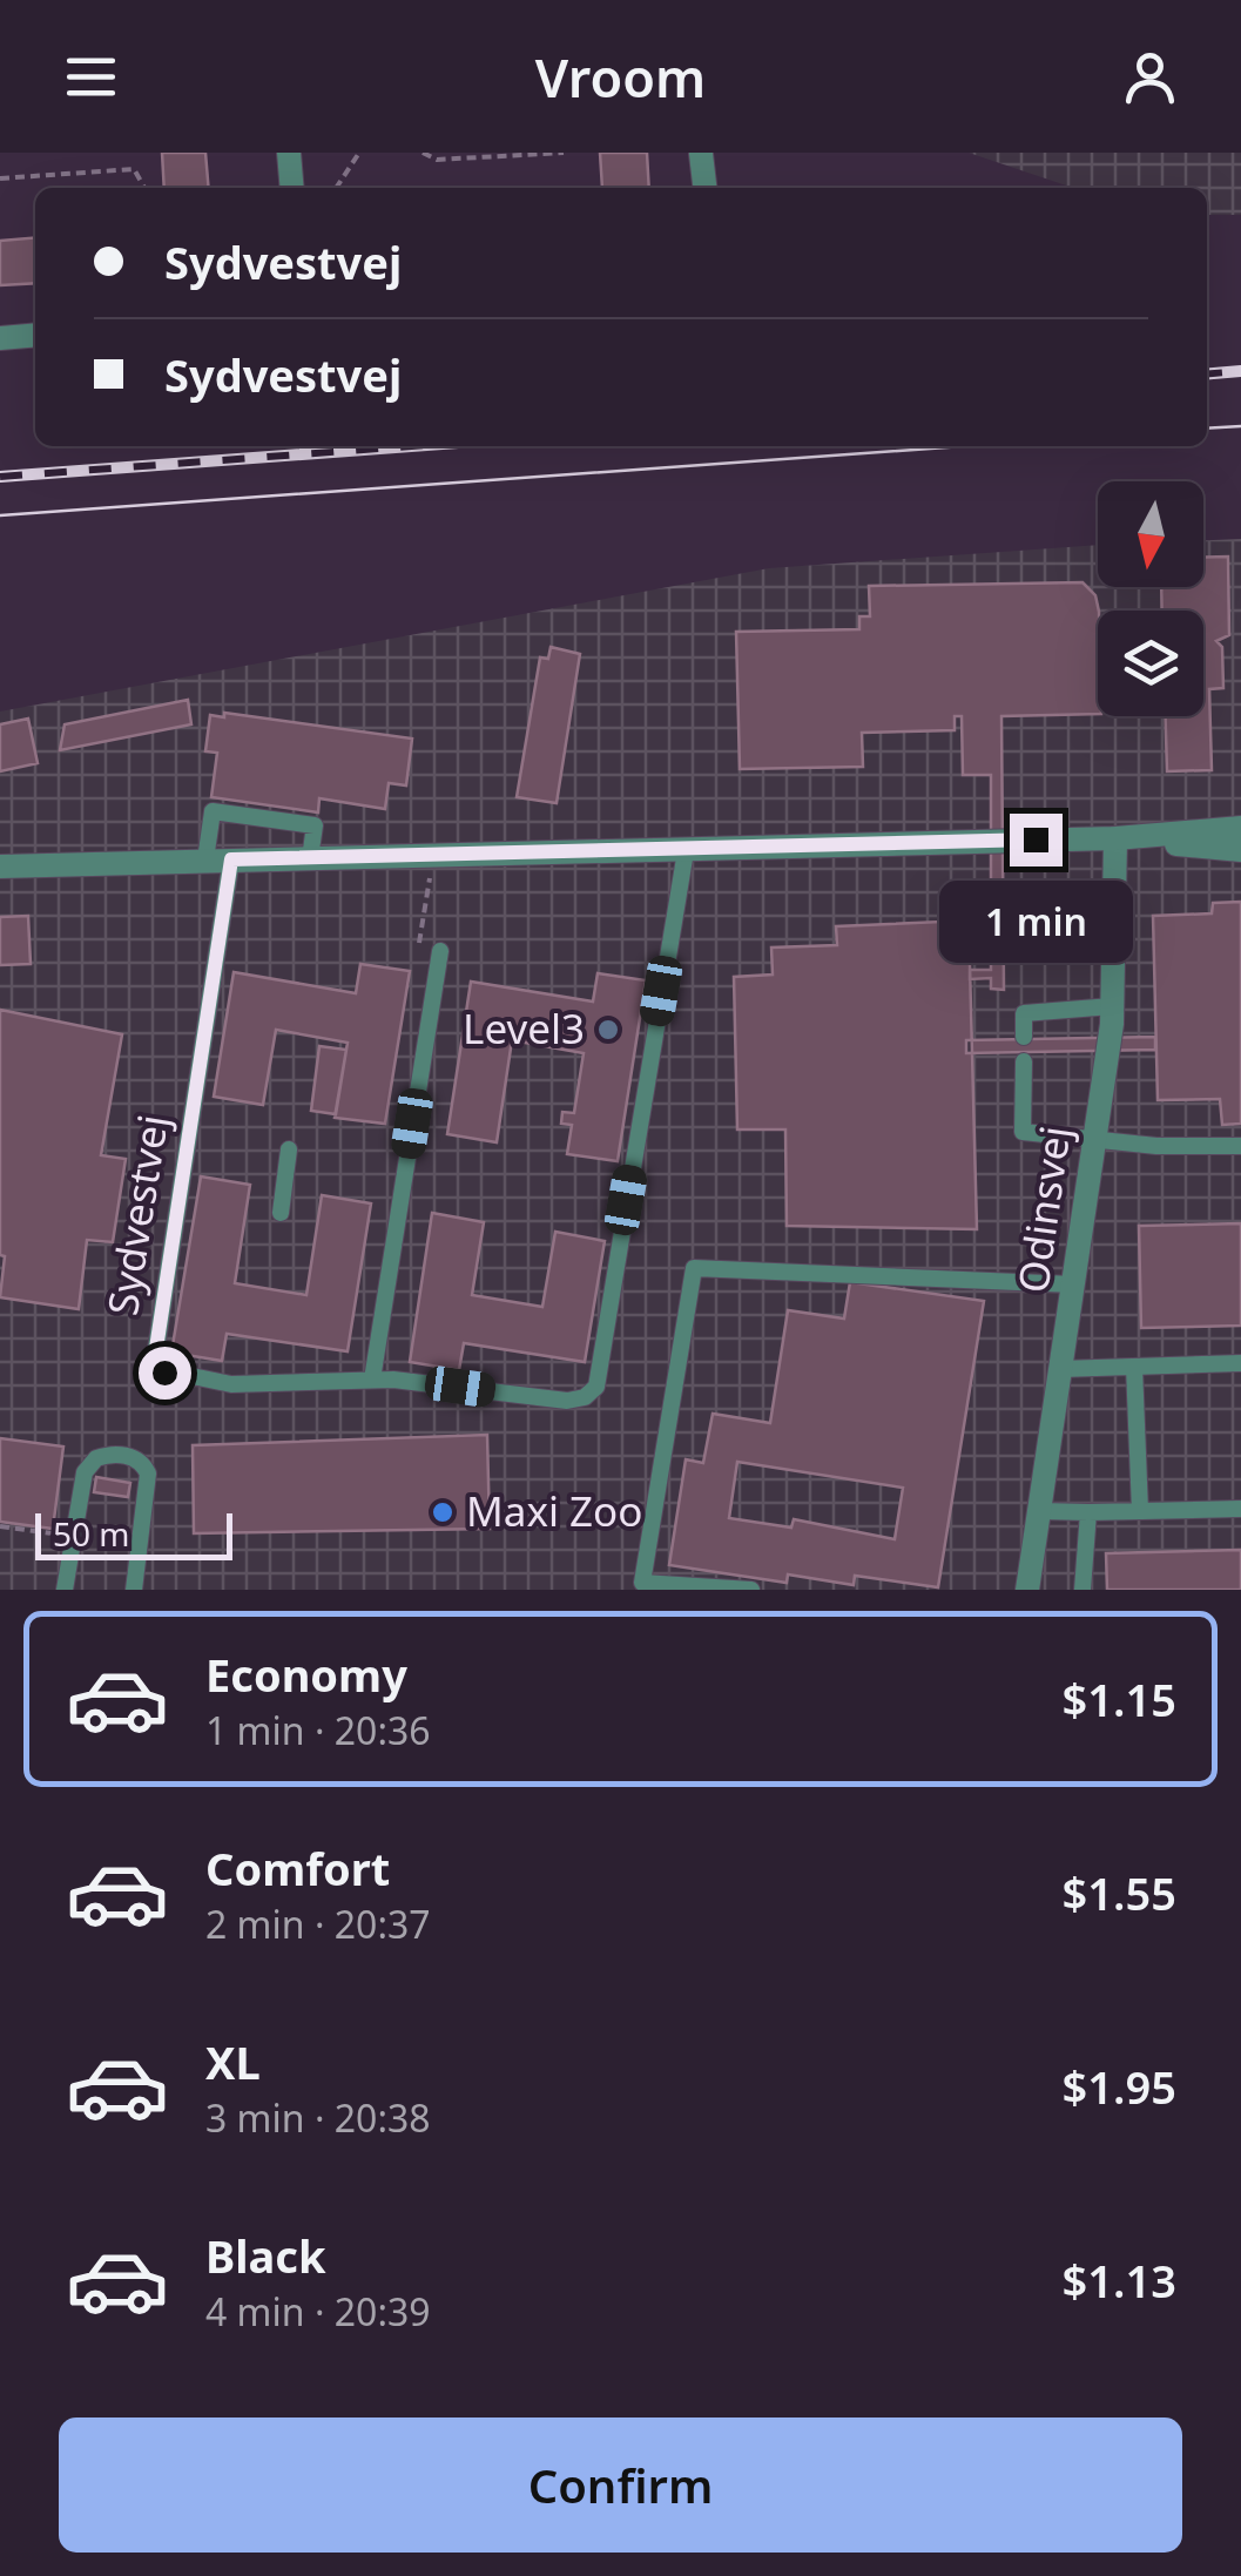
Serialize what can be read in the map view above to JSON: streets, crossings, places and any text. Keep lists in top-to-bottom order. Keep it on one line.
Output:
{"streets":{"street":["Odinsvej"],"lane":["Sydvestvej"]},"places":["Level3","Maxi Zoo"],"scale_bar":"50 m","north":"bottom","page":{"header":"Vroom","banner":["Sydvestvej","Sydvestvej"],"bubble":"1 min","scale":"50 m","list":[{"name":"Economy","note":"1 min · 20:36","value":"$1.15"},{"name":"Comfort","note":"2 min · 20:37","value":"$1.55"},{"name":"XL","note":"3 min · 20:38","value":"$1.95"},{"name":"Black","note":"4 min · 20:39","value":"$1.13"}],"buttons":"Confirm"}}
